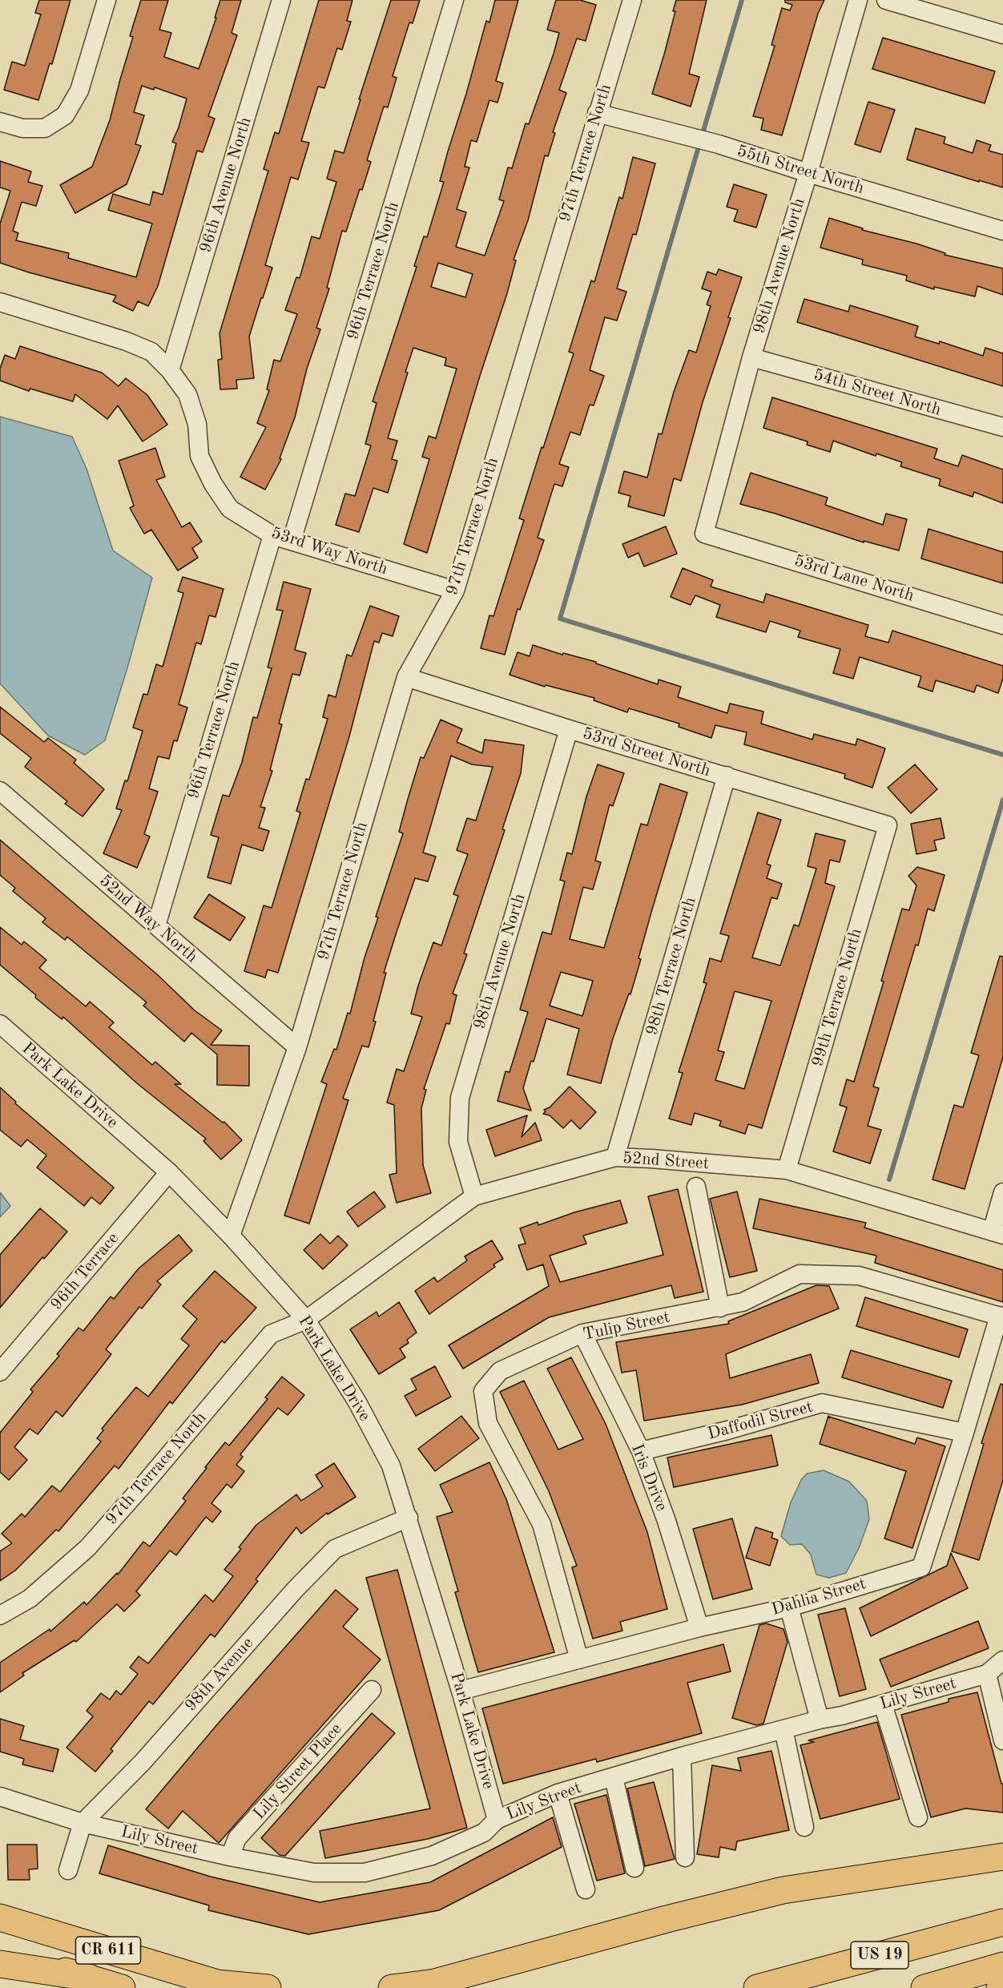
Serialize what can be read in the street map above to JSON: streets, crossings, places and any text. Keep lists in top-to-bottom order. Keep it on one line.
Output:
{"streets":{"main road":["CR 611","US 19"],"street":["97th Terrace North","55th Street North","96th Avenue North","98th Avenue North","96th Terrace North","54th Street North","53rd Way North","53rd Lane North","53rd Street North","52nd Way North","98th Terrace North","99th Terrace North","Park Lake Drive","52nd Street","96th Terrace","Tulip Street","Daffodil Street","Iris Drive","Dahlia Street","98th Avenue","Lily Street","Lily Street Place"]},"crossings":[["97th Terrace North","55th Street North"],["97th Terrace North","53rd Way North"],["97th Terrace North","53rd Street North"],["97th Terrace North","52nd Way North"],["97th Terrace North","Park Lake Drive"],["97th Terrace North","52nd Street"],["55th Street North","98th Avenue North"],["96th Avenue North","53rd Way North"],["98th Avenue North","54th Street North"],["98th Avenue North","53rd Lane North"],["98th Avenue North","53rd Street North"],["98th Avenue North","52nd Street"],["96th Terrace North","53rd Way North"],["96th Terrace North","52nd Way North"],["53rd Street North","98th Terrace North"],["53rd Street North","99th Terrace North"],["98th Terrace North","52nd Street"],["99th Terrace North","52nd Street"],["Park Lake Drive","52nd Street"],["Park Lake Drive","96th Terrace"],["Park Lake Drive","Dahlia Street"],["Park Lake Drive","98th Avenue"],["Park Lake Drive","Lily Street"],["Tulip Street","Iris Drive"],["Tulip Street","Dahlia Street"],["Daffodil Street","Iris Drive"],["Daffodil Street","Dahlia Street"],["Iris Drive","Dahlia Street"],["98th Avenue","Lily Street"],["Lily Street","Lily Street Place"]]}
